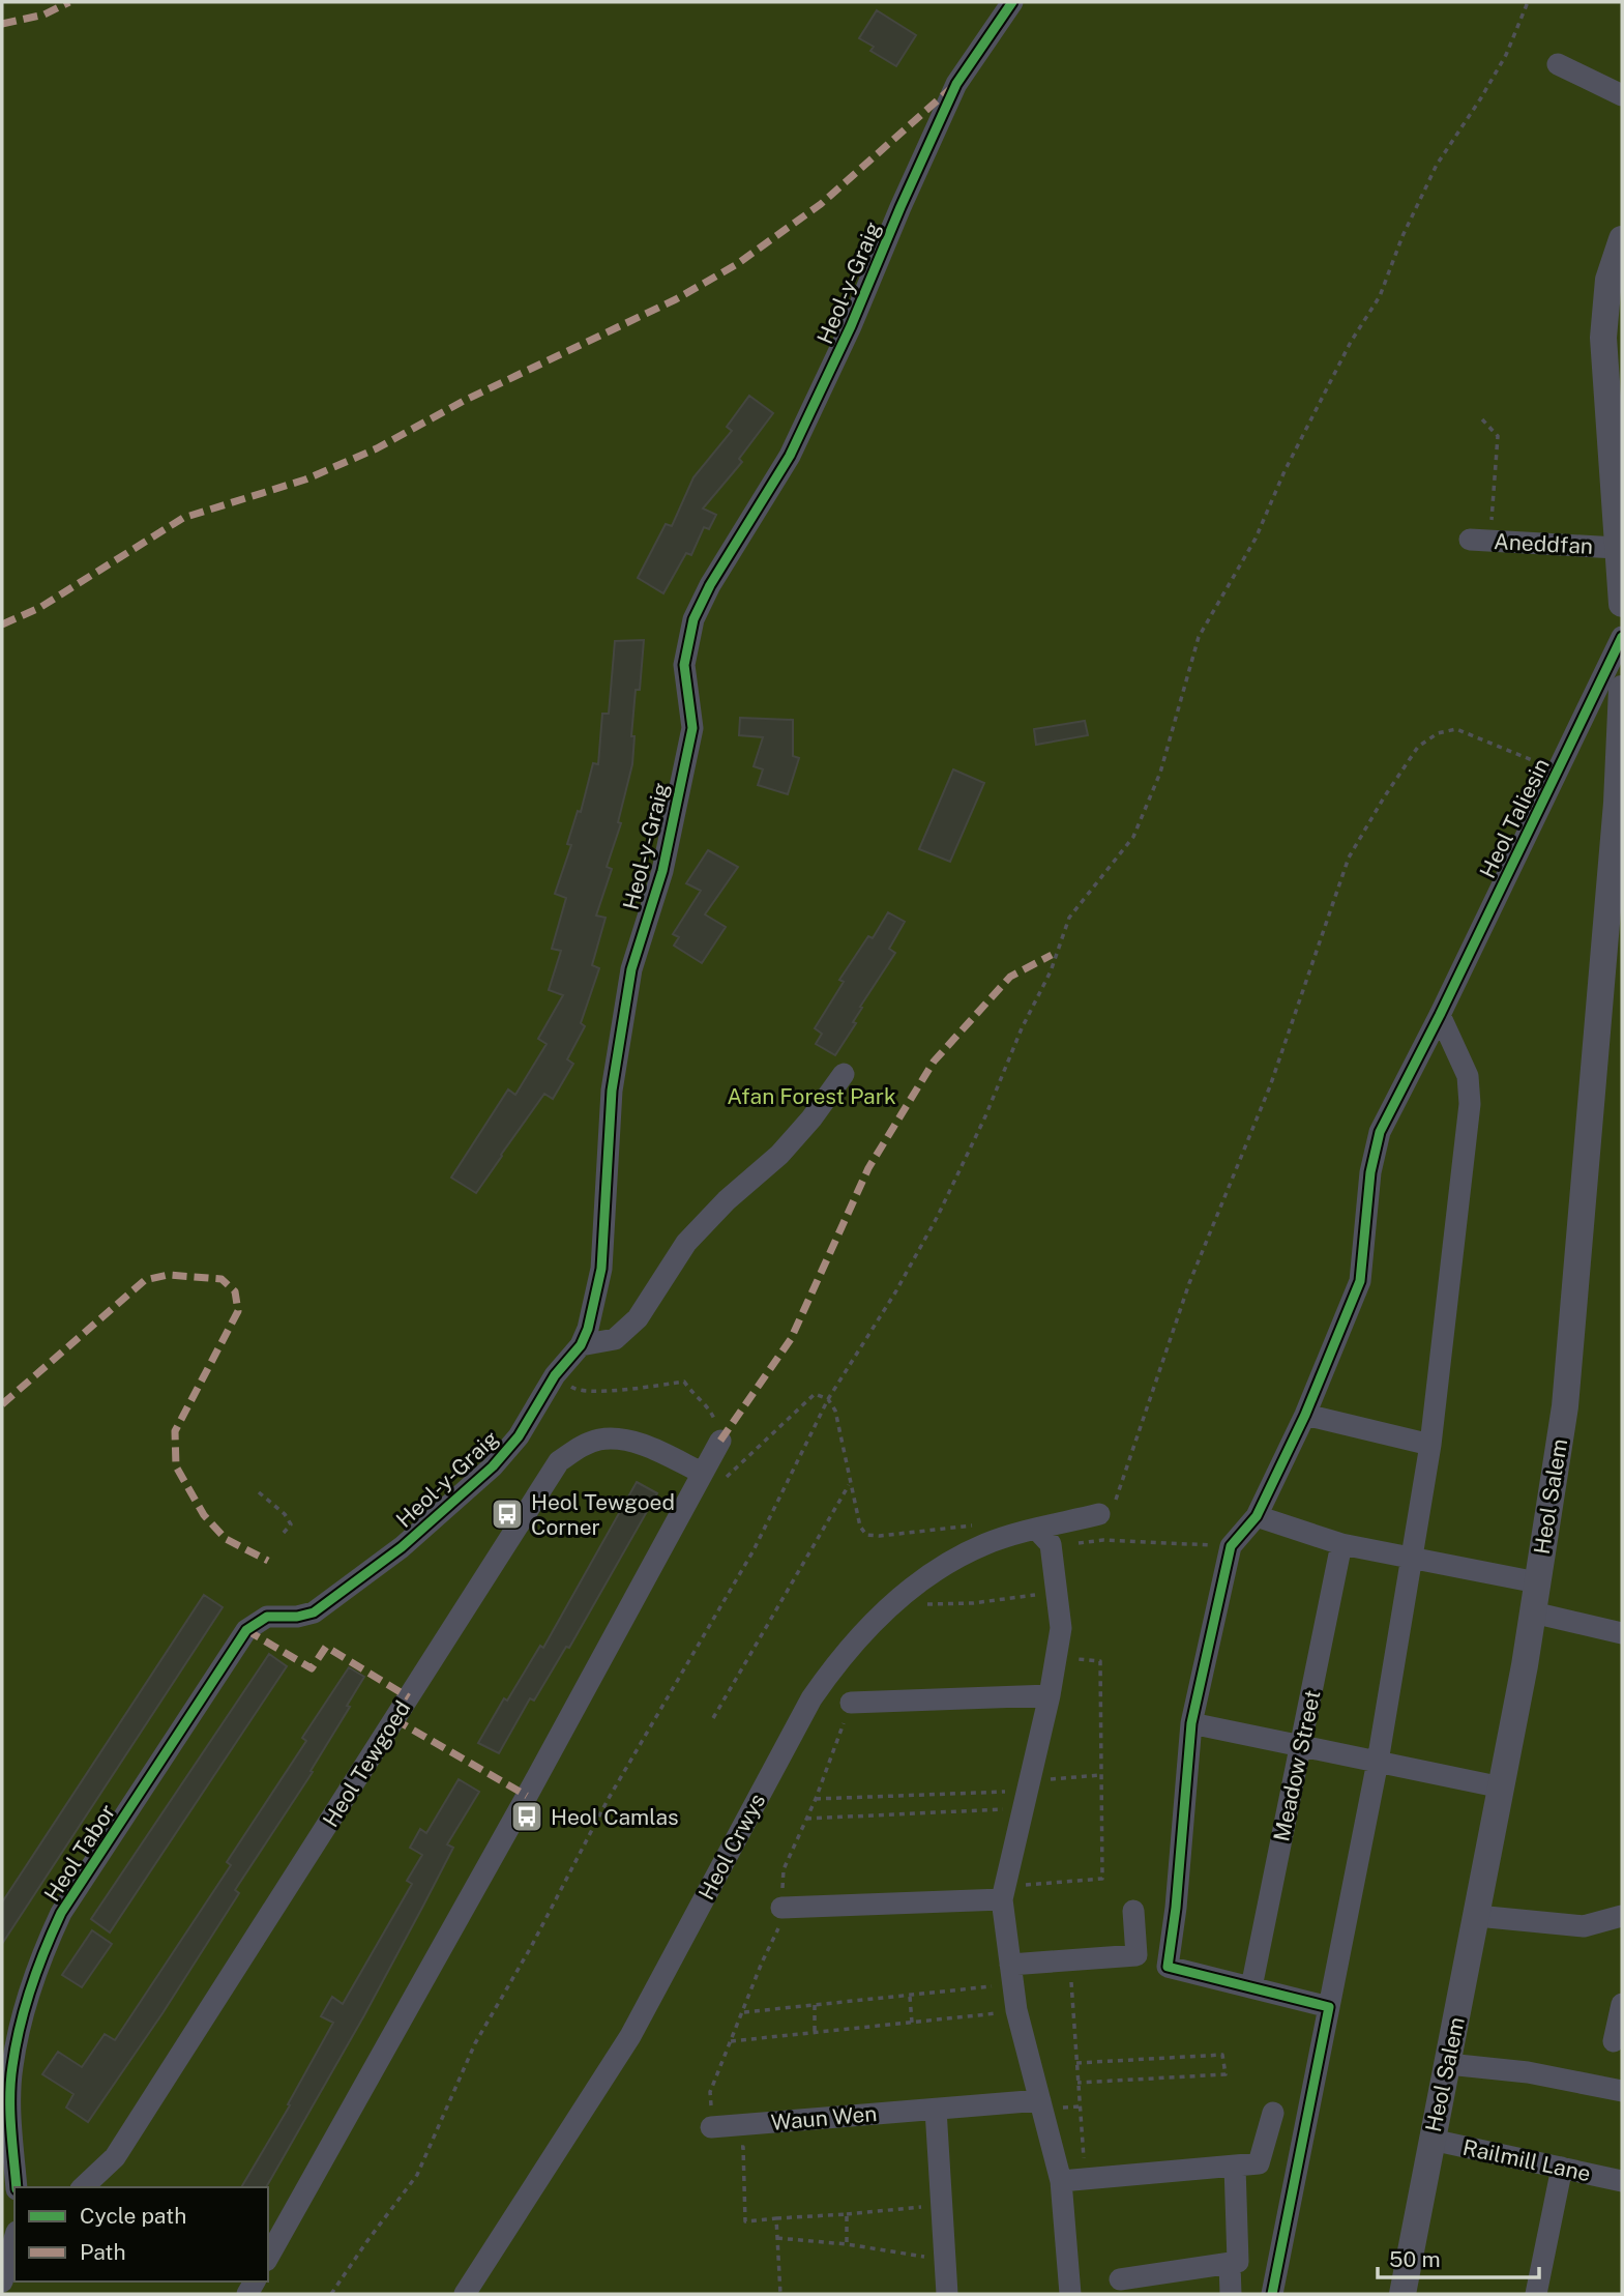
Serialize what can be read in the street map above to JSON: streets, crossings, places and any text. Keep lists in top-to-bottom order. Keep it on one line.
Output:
{"streets":{"main road":["Heol Salem"],"street":["Heol-y-Graig","Aneddfan","Heol Taliesin","Heol Tewgoed","Meadow Street","Heol Crwys","Heol Tabor","Waun Wen","Railmill Lane"]},"crossings":[["Heol-y-Graig","Heol Tabor"],["Heol Salem","Railmill Lane"]],"parks":["Afan Forest Park"],"places":{"bus stop":["Heol Tewgoed Corner","Heol Camlas"]},"legend":["Cycle path","Path"],"scale_bar":"50 m"}
